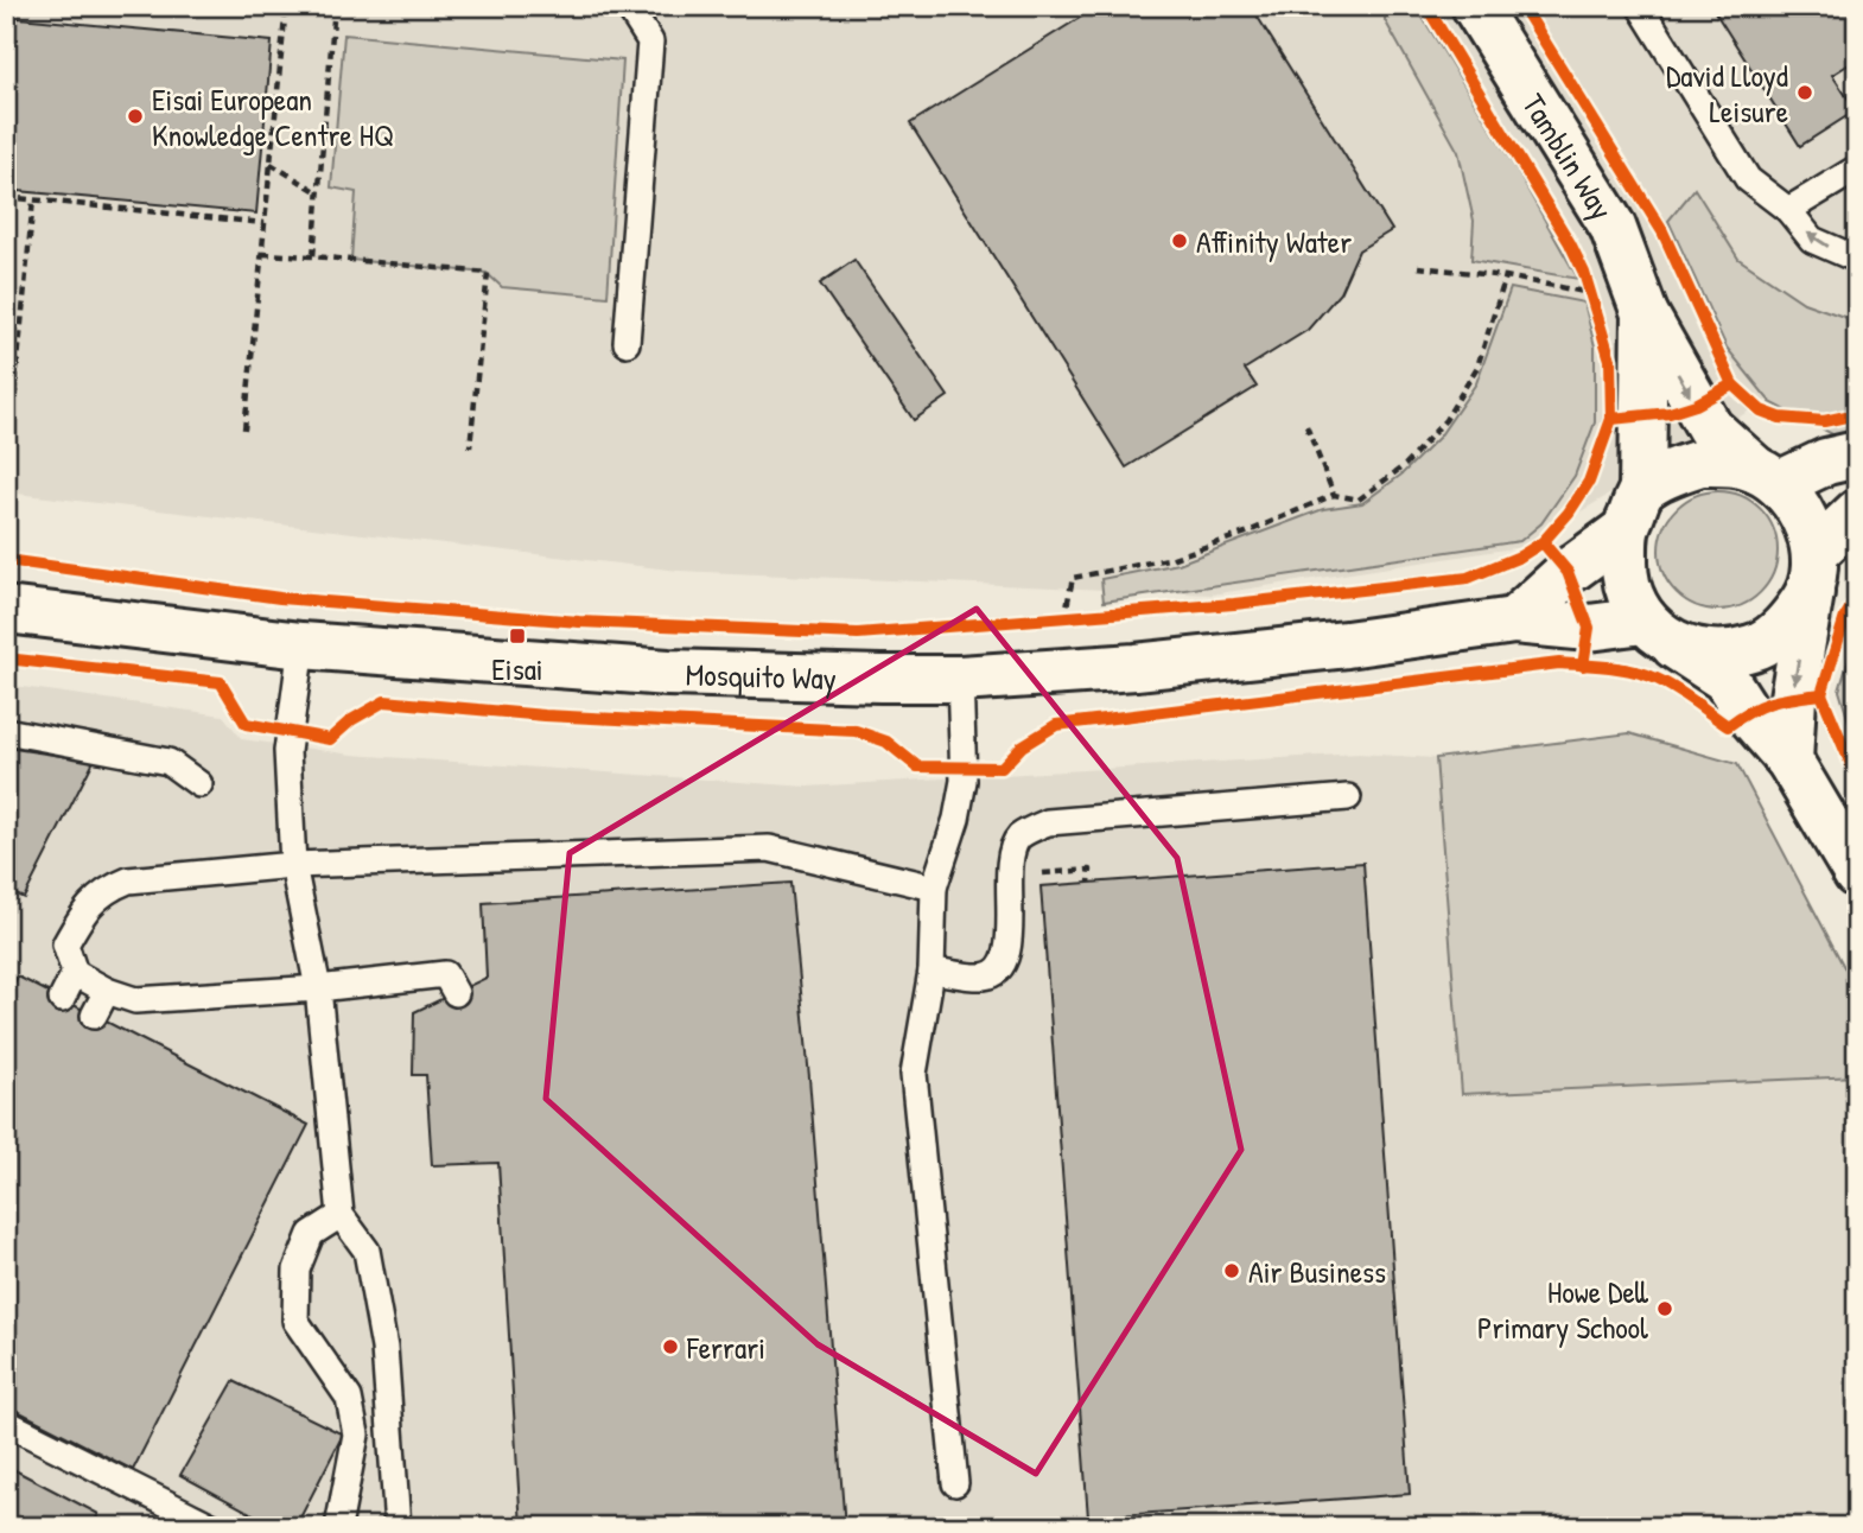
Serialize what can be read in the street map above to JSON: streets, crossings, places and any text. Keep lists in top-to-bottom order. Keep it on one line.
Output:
{"streets":{"street":["Tamblin Way","Mosquito Way"]},"crossings":[["Tamblin Way","Mosquito Way"]],"places":{"other":["David Lloyd Leisure","Eisai European Knowledge Centre HQ","Affinity Water","Air Business","Howe Dell Primary School","Ferrari"],"transit":["Eisai"]}}
